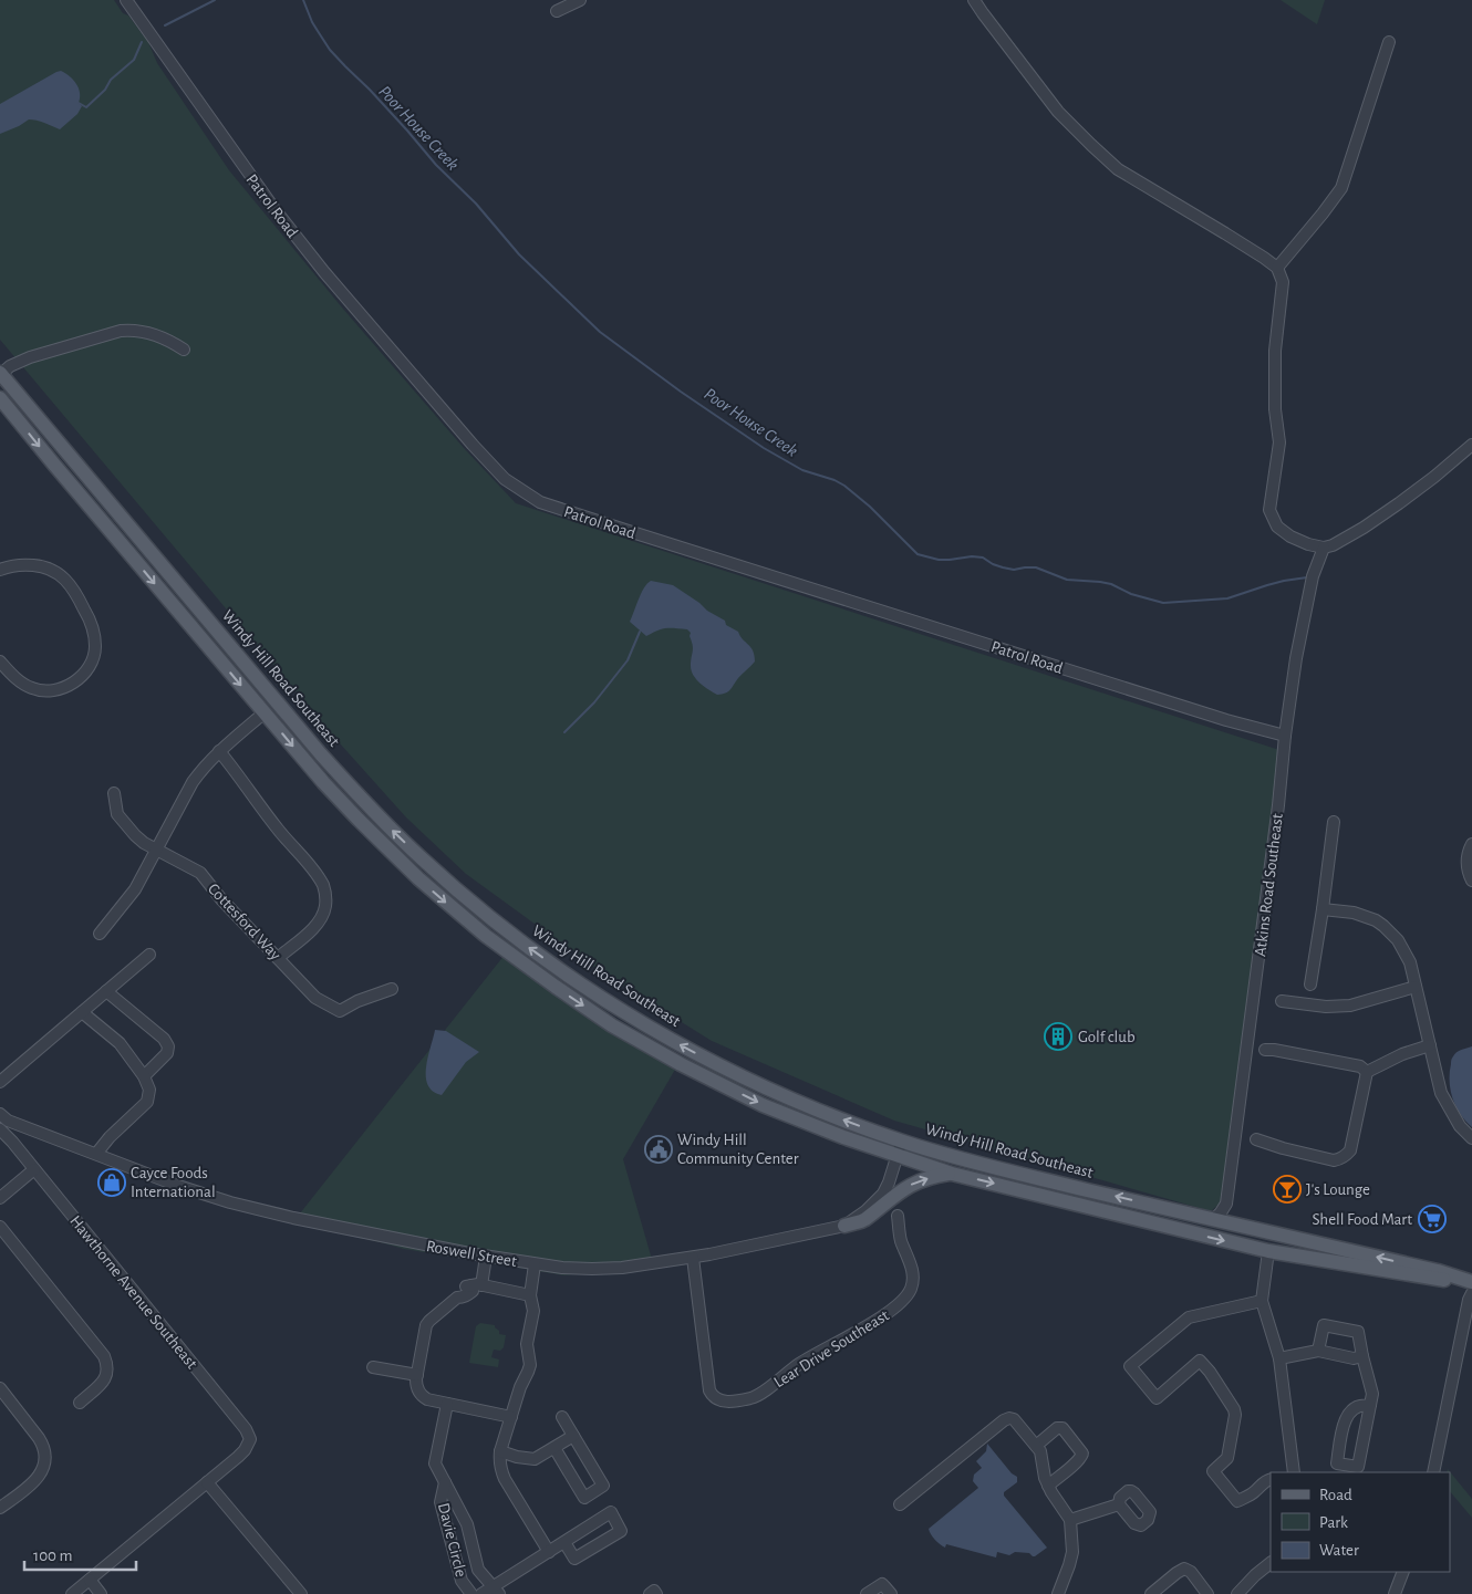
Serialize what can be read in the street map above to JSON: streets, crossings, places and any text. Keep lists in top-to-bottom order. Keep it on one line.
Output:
{"streets":{"main road":["Windy Hill Road Southeast"],"street":["Patrol Road","Atkins Road Southeast","Cottesford Way","Roswell Street","Hawthorne Avenue Southeast","Lear Drive Southeast","Davie Circle"]},"crossings":[["Patrol Road","Atkins Road Southeast"],["Windy Hill Road Southeast","Atkins Road Southeast"],["Windy Hill Road Southeast","Roswell Street"],["Roswell Street","Hawthorne Avenue Southeast"],["Roswell Street","Lear Drive Southeast"]],"water":["Poor House Creek"],"places":{"building":["Golf club"],"public building":["Windy Hill Community Center"],"shop":["Cayce Foods International"],"bar":["J's Lounge"],"supermarket":["Shell Food Mart"]},"legend":["Road","Park","Water"],"scale_bar":"100 m"}
